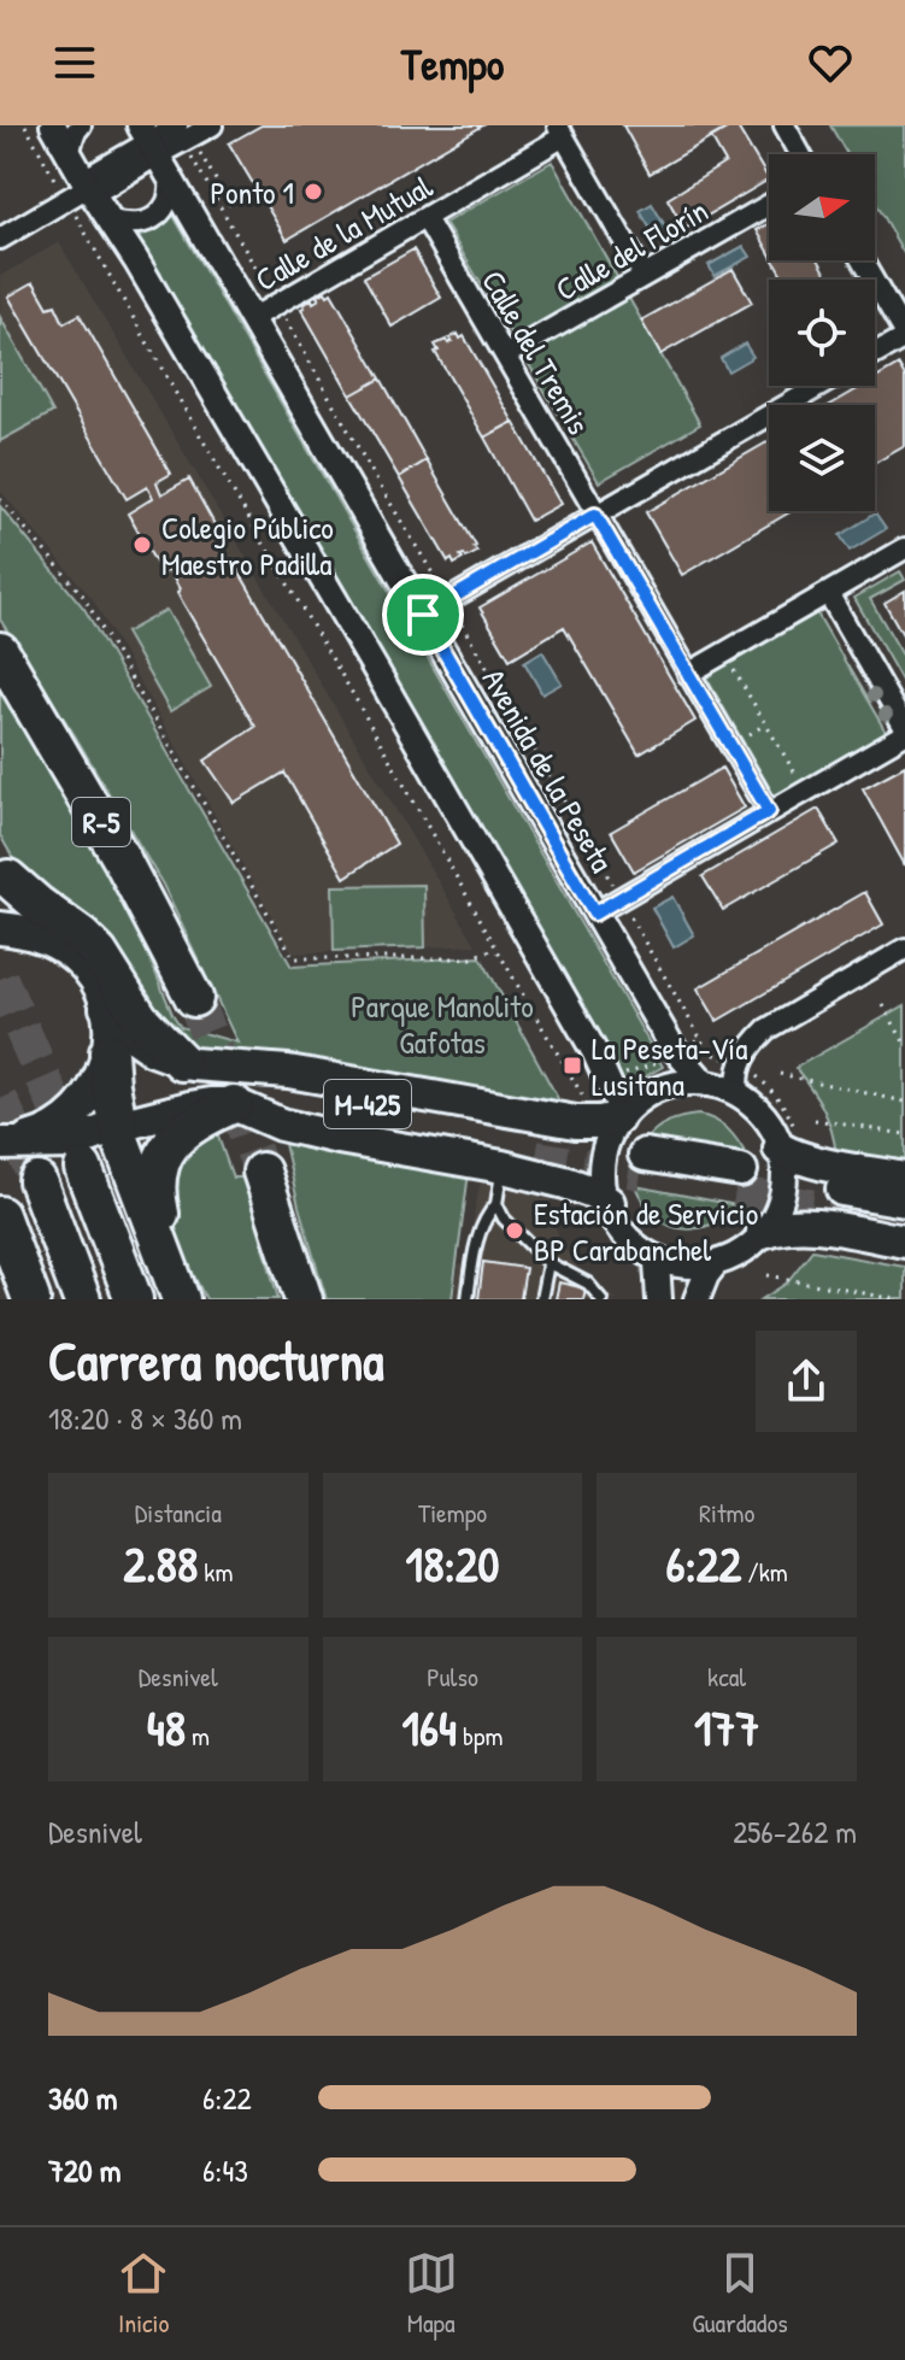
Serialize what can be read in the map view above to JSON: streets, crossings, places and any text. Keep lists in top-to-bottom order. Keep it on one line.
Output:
{"streets":{"highway":["R-5","M-425"],"street":["Calle de la Mutual","Calle del Florín","Calle del Tremis","Avenida de la Peseta"]},"crossings":[["Calle de la Mutual","Calle del Tremis"],["Calle de la Mutual","Avenida de la Peseta"],["Calle del Florín","Calle del Tremis"]],"parks":["Parque Manolito Gafotas"],"places":{"other":["Ponto 1","Colegio Público Maestro Padilla","Estación de Servicio BP Carabanchel"],"transit":["La Peseta-Vía Lusitana"]},"north":"right","page":{"header":"Tempo","heading":["Carrera nocturna","18:20 · 8 × 360 m"],"stats":[["Distancia","2.88 km"],["Tiempo","18:20"],["Ritmo","6:22 /km"],["Desnivel","48 m"],["Pulso","164 bpm"],["kcal","177"]],"chart":["Desnivel","256–262 m"],"list":[{"name":"360 m","note":"6:22"},{"name":"720 m","note":"6:43"}],"tabs":["Inicio","Mapa","Guardados"]}}
